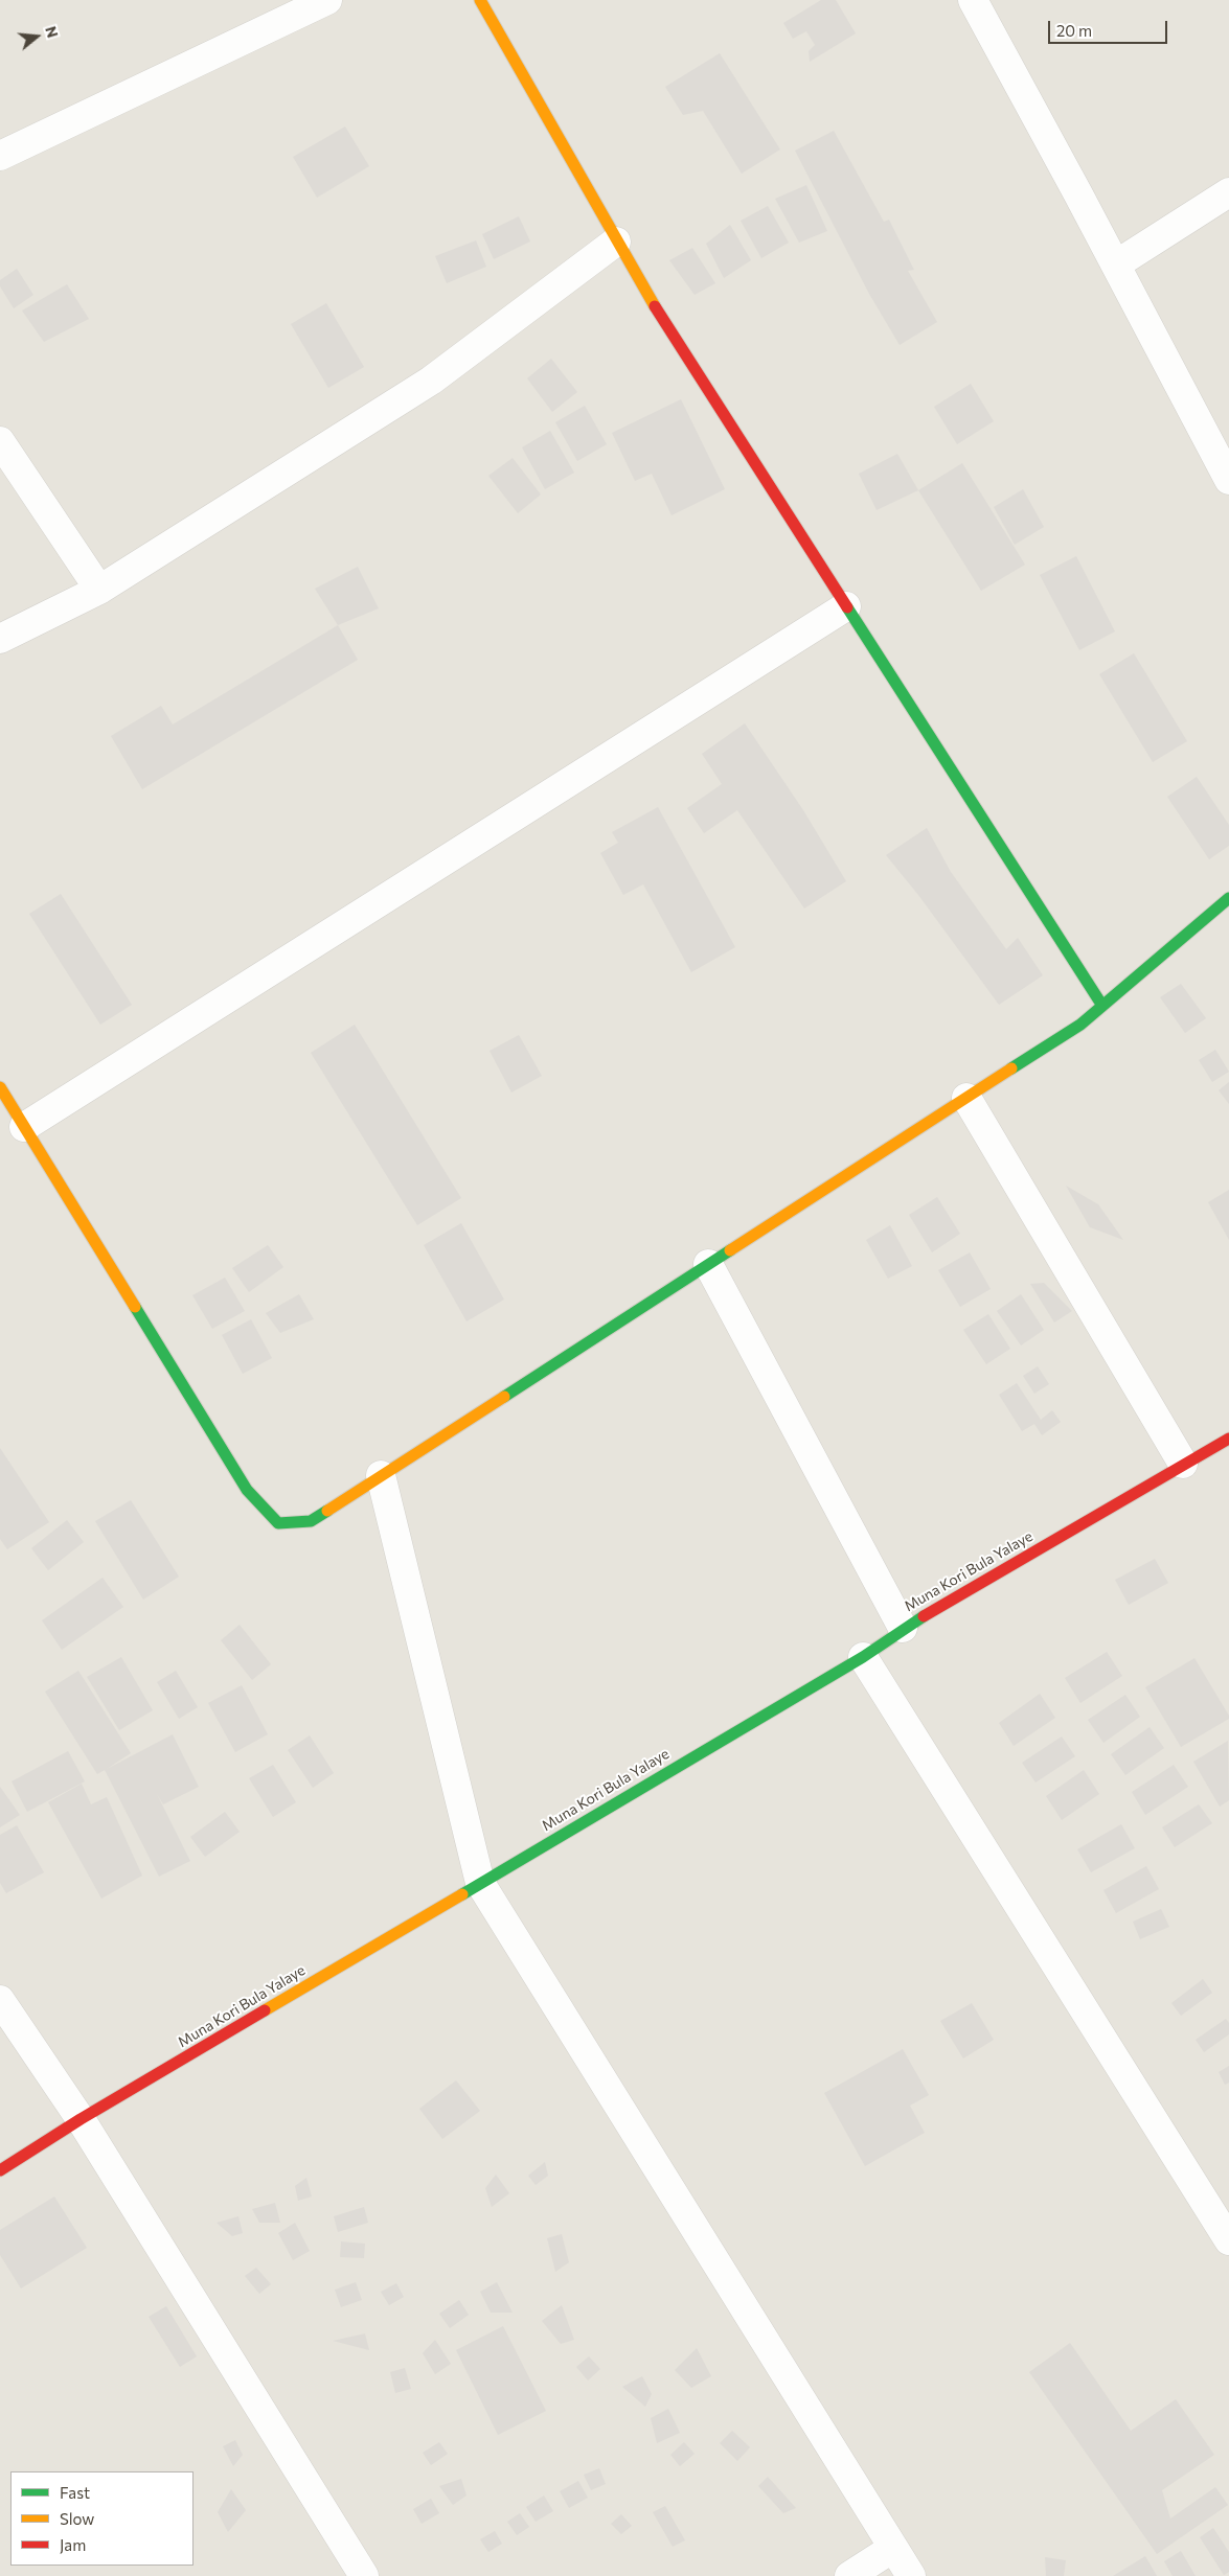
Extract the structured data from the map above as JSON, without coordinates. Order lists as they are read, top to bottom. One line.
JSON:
{"streets":{"street":["Muna Kori Bula Yalaye"]},"legend":["Fast","Slow","Jam"],"scale_bar":"20 m","north":"right"}
